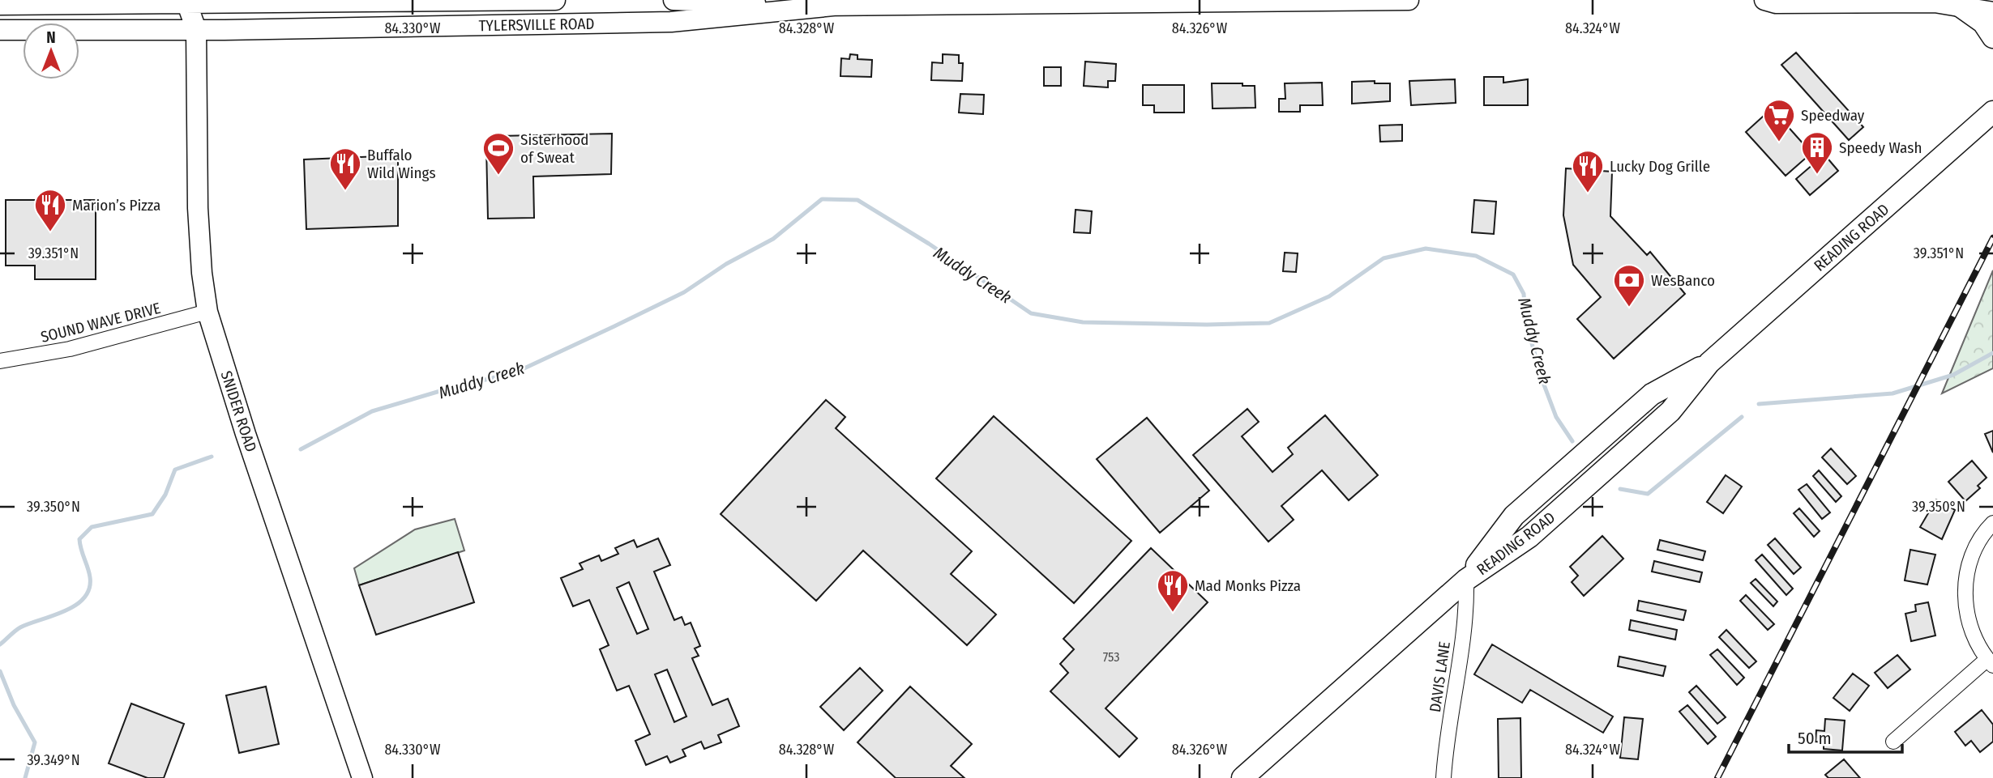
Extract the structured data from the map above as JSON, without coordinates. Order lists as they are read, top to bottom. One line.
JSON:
{"streets":{"main road":["TYLERSVILLE ROAD","READING ROAD","SNIDER ROAD"],"street":["SOUND WAVE DRIVE","DAVIS LANE"]},"crossings":[["TYLERSVILLE ROAD","SNIDER ROAD"],["READING ROAD","DAVIS LANE"],["SOUND WAVE DRIVE","SNIDER ROAD"]],"water":["Muddy Creek"],"places":{"supermarket":["Speedway"],"building":["Speedy Wash"],"sports":["Sisterhood of Sweat"],"restaurant":["Buffalo Wild Wings","Lucky Dog Grille","Marion’s Pizza","Mad Monks Pizza"],"bank":["WesBanco"]},"house_numbers":["753"],"scale_bar":"50 m","north":"top","coordinates":["84.330°W","84.328°W","84.326°W","84.324°W","39.351°N","39.350°N","39.349°N"]}
